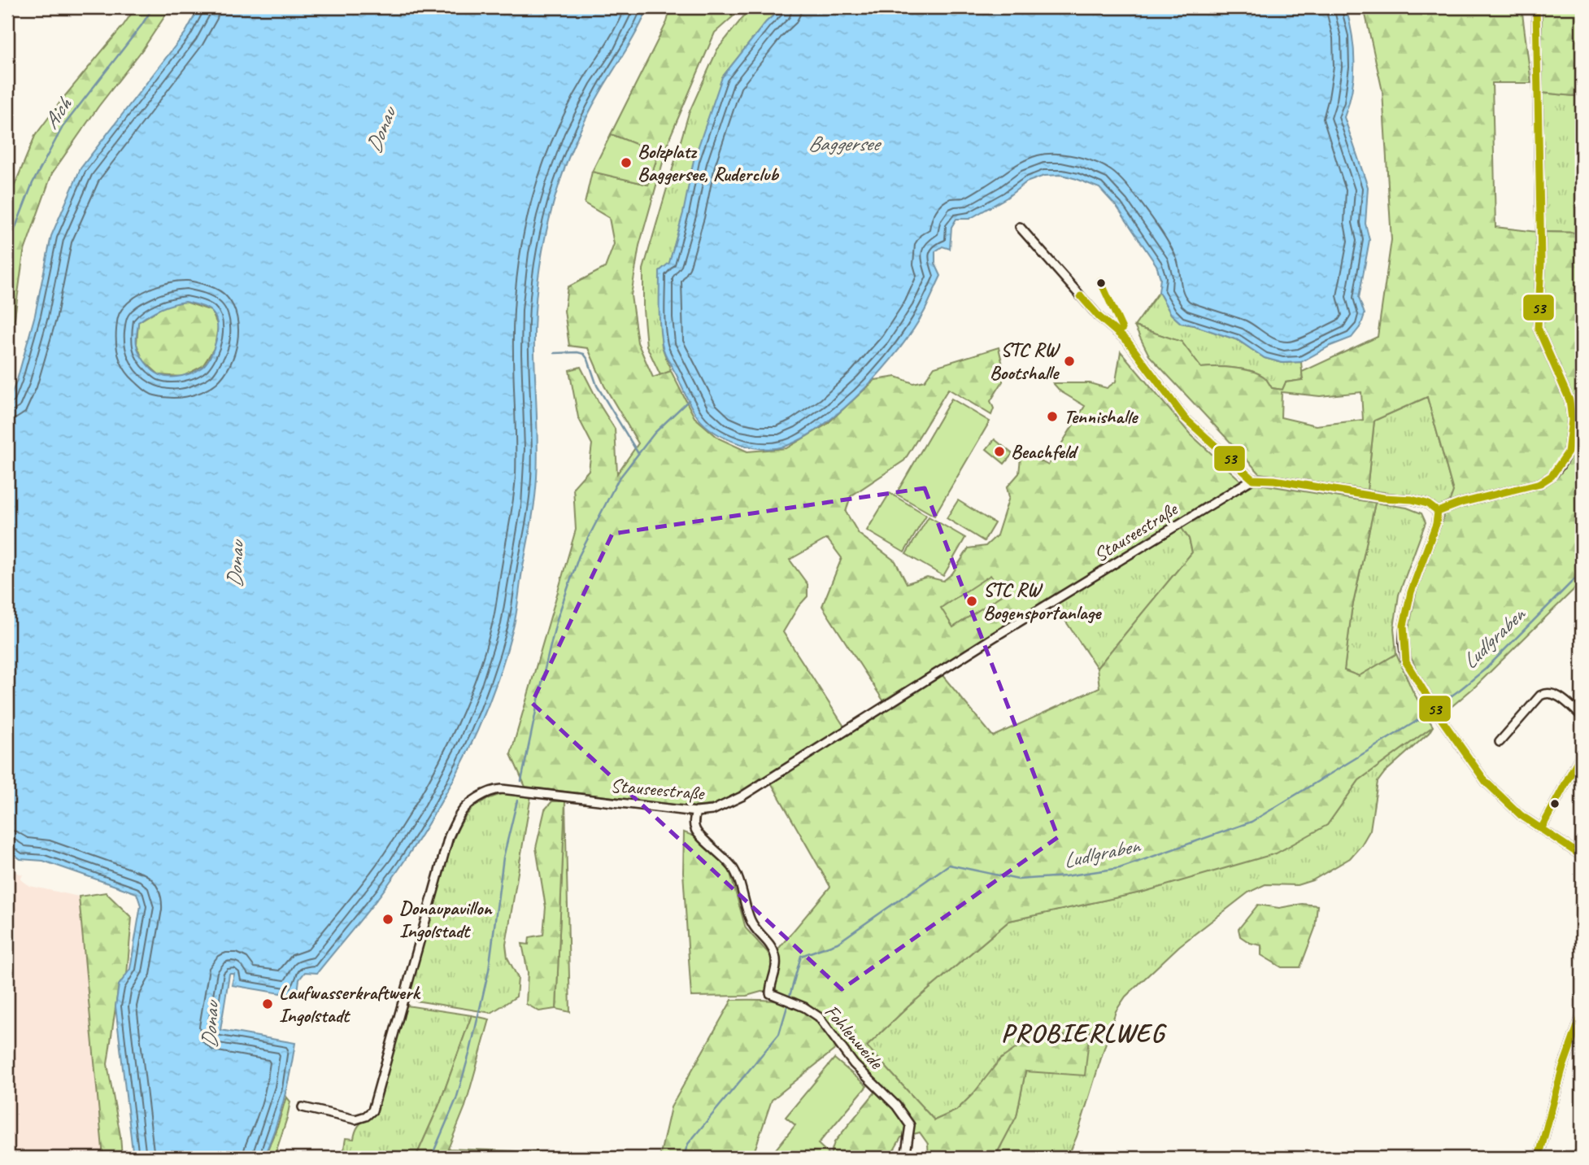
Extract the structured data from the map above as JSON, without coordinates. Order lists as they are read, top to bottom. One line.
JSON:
{"streets":{"street":["Stauseestraße","Fohlenweide"]},"crossings":[["Stauseestraße","Fohlenweide"]],"districts":["PROBIERLWEG"],"water":["Aich","Donau","Baggersee","Ludlgraben"],"places":["Bolzplatz Baggersee, Ruderclub","STC RW Bootshalle","Tennishalle","Beachfeld","STC RW Bogensportanlage","Donaupavillon Ingolstadt","Laufwasserkraftwerk Ingolstadt"],"lines":["transit line 53"]}
